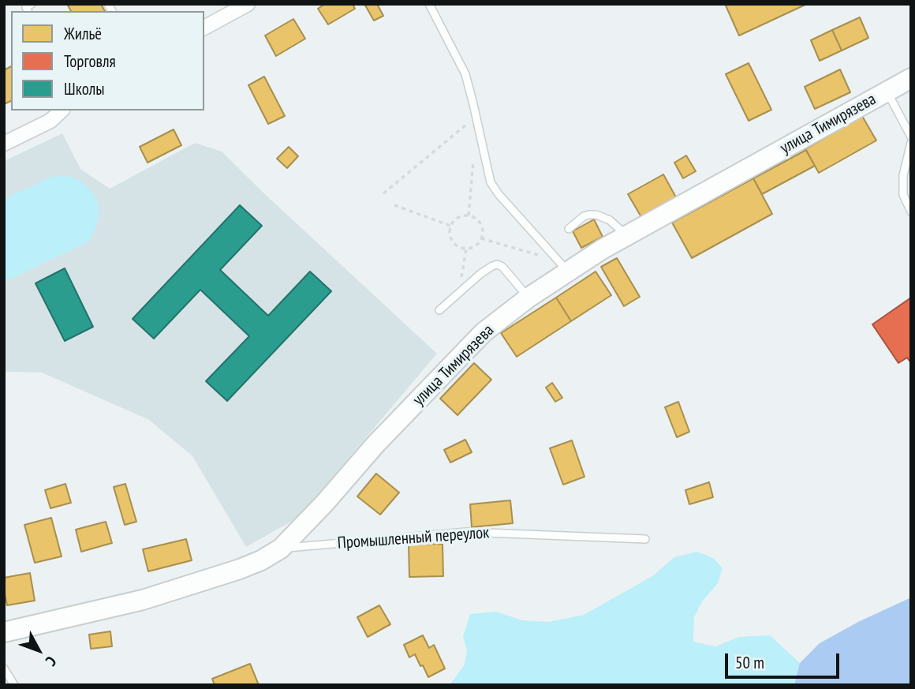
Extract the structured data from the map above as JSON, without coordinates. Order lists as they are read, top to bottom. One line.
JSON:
{"streets":{"main road":["улица Тимирязева"],"lane":["Промышленный переулок"]},"crossings":[["улица Тимирязева","Промышленный переулок"]],"legend":["Жильё","Торговля","Школы"],"scale_bar":"50 m","north":"bottom right"}
